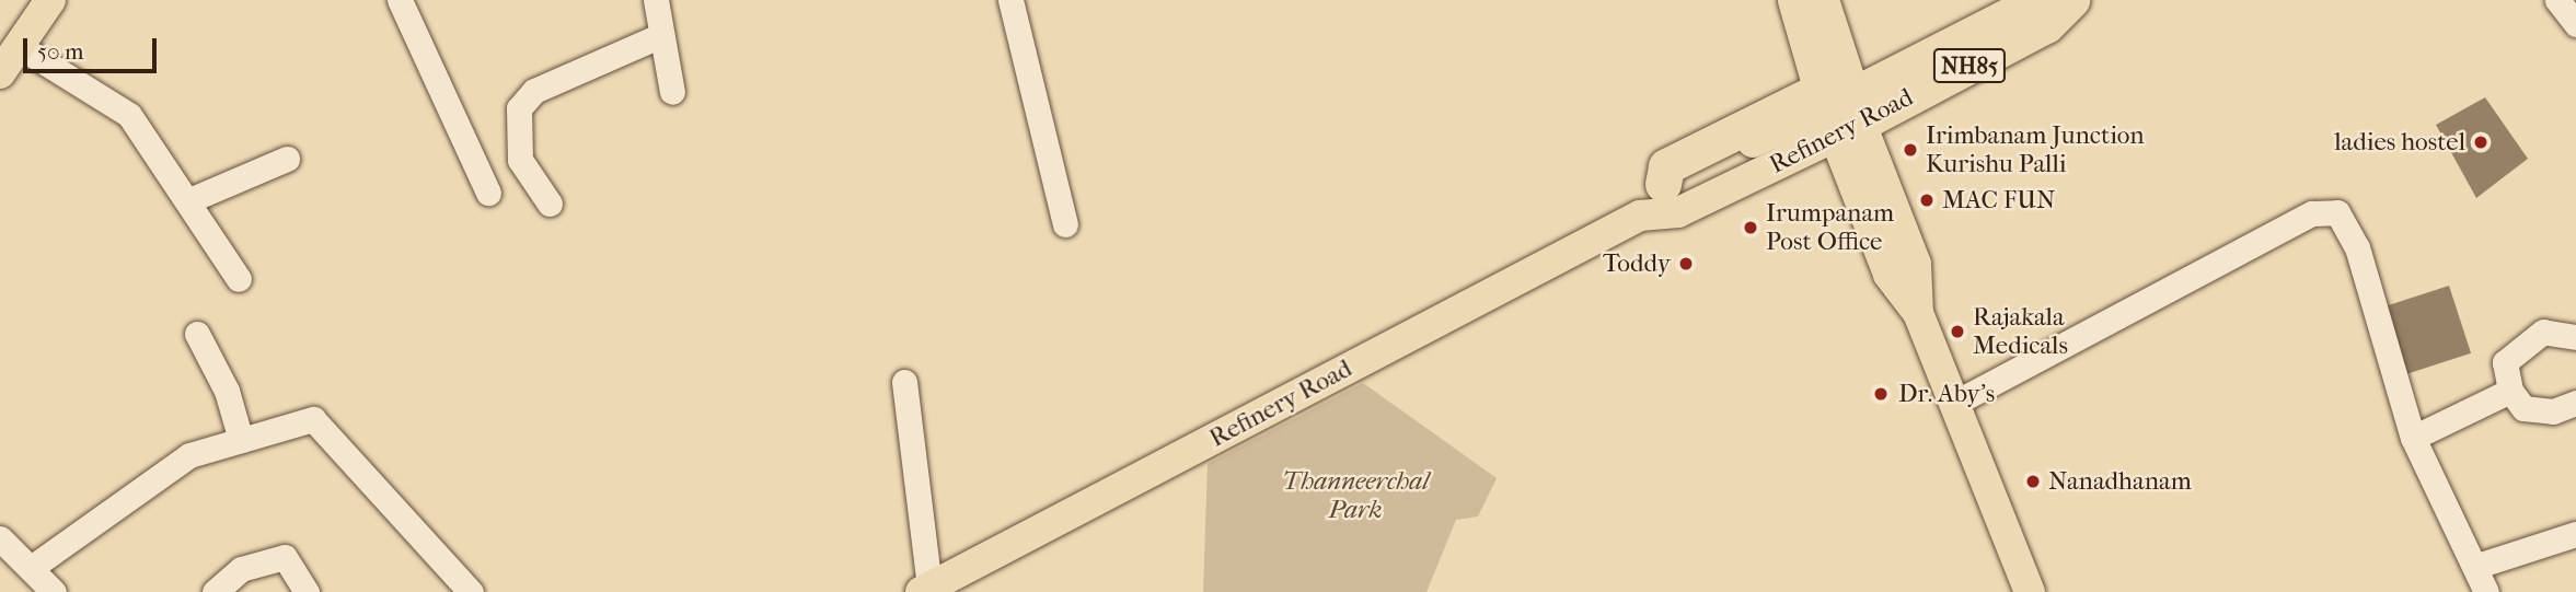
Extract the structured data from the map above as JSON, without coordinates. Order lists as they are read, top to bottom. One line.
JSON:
{"streets":{"highway":["NH85","Refinery Road"]},"parks":["Thanneerchal Park"],"places":["ladies hostel","Irimbanam Junction Kurishu Palli","MAC FUN","Irumpanam Post Office","Toddy","Rajakala Medicals","Dr. Aby's","Nanadhanam"],"scale_bar":"50 m"}
